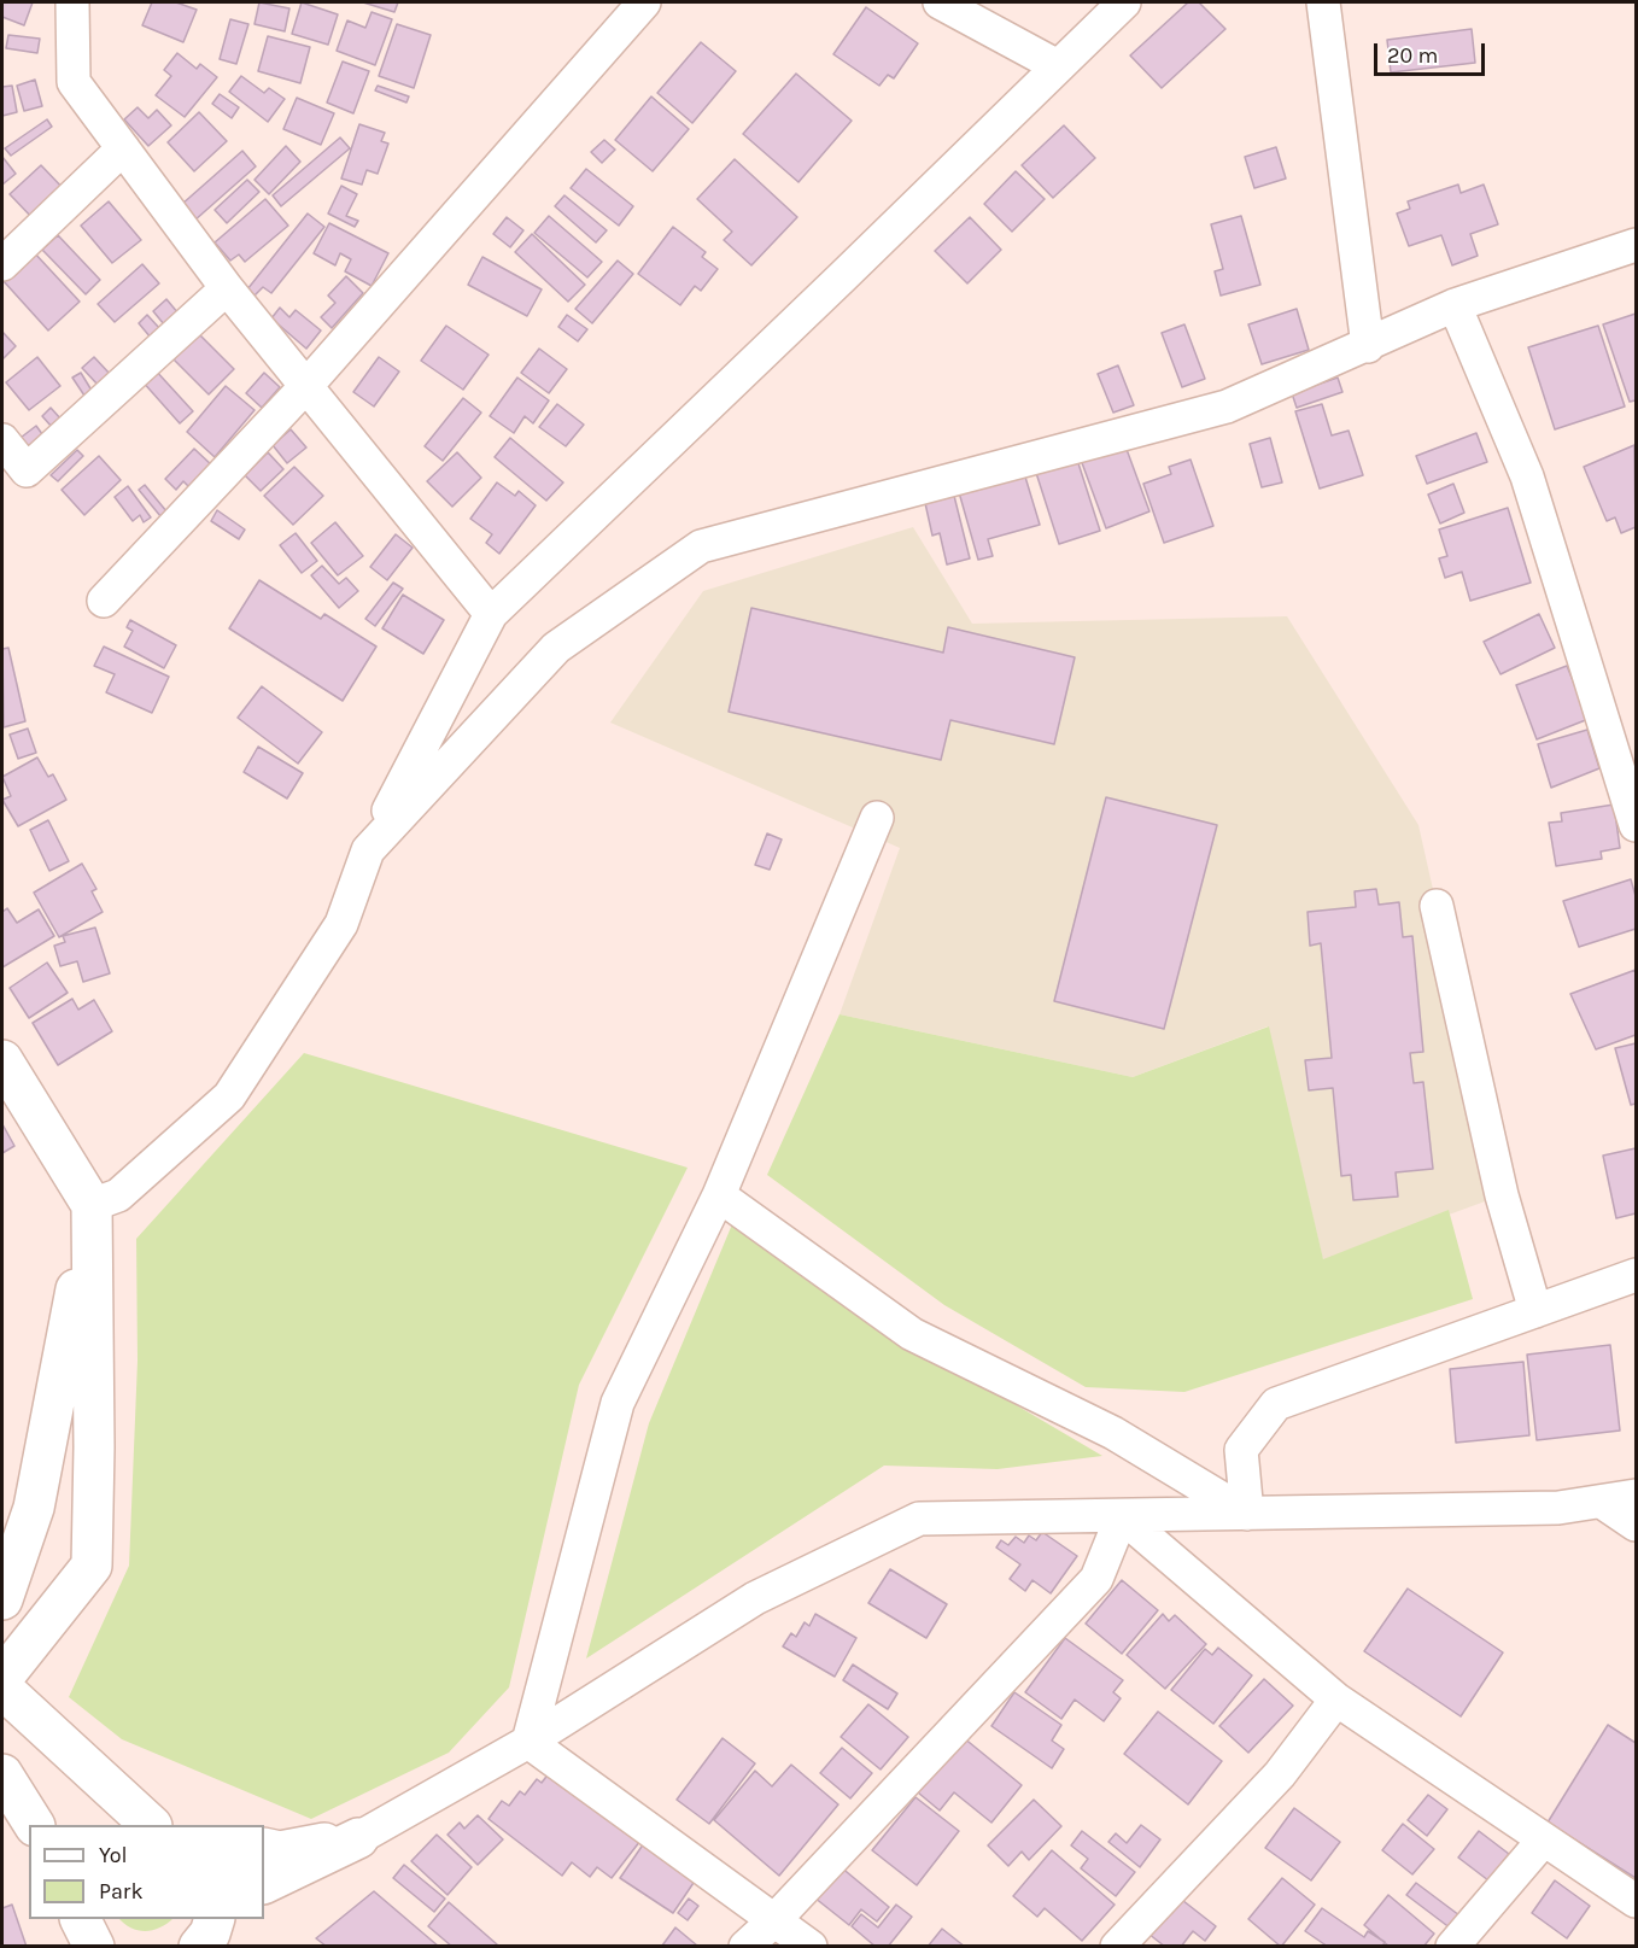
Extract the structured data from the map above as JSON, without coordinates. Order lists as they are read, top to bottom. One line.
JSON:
{"legend":["Yol","Park"],"scale_bar":"20 m"}
